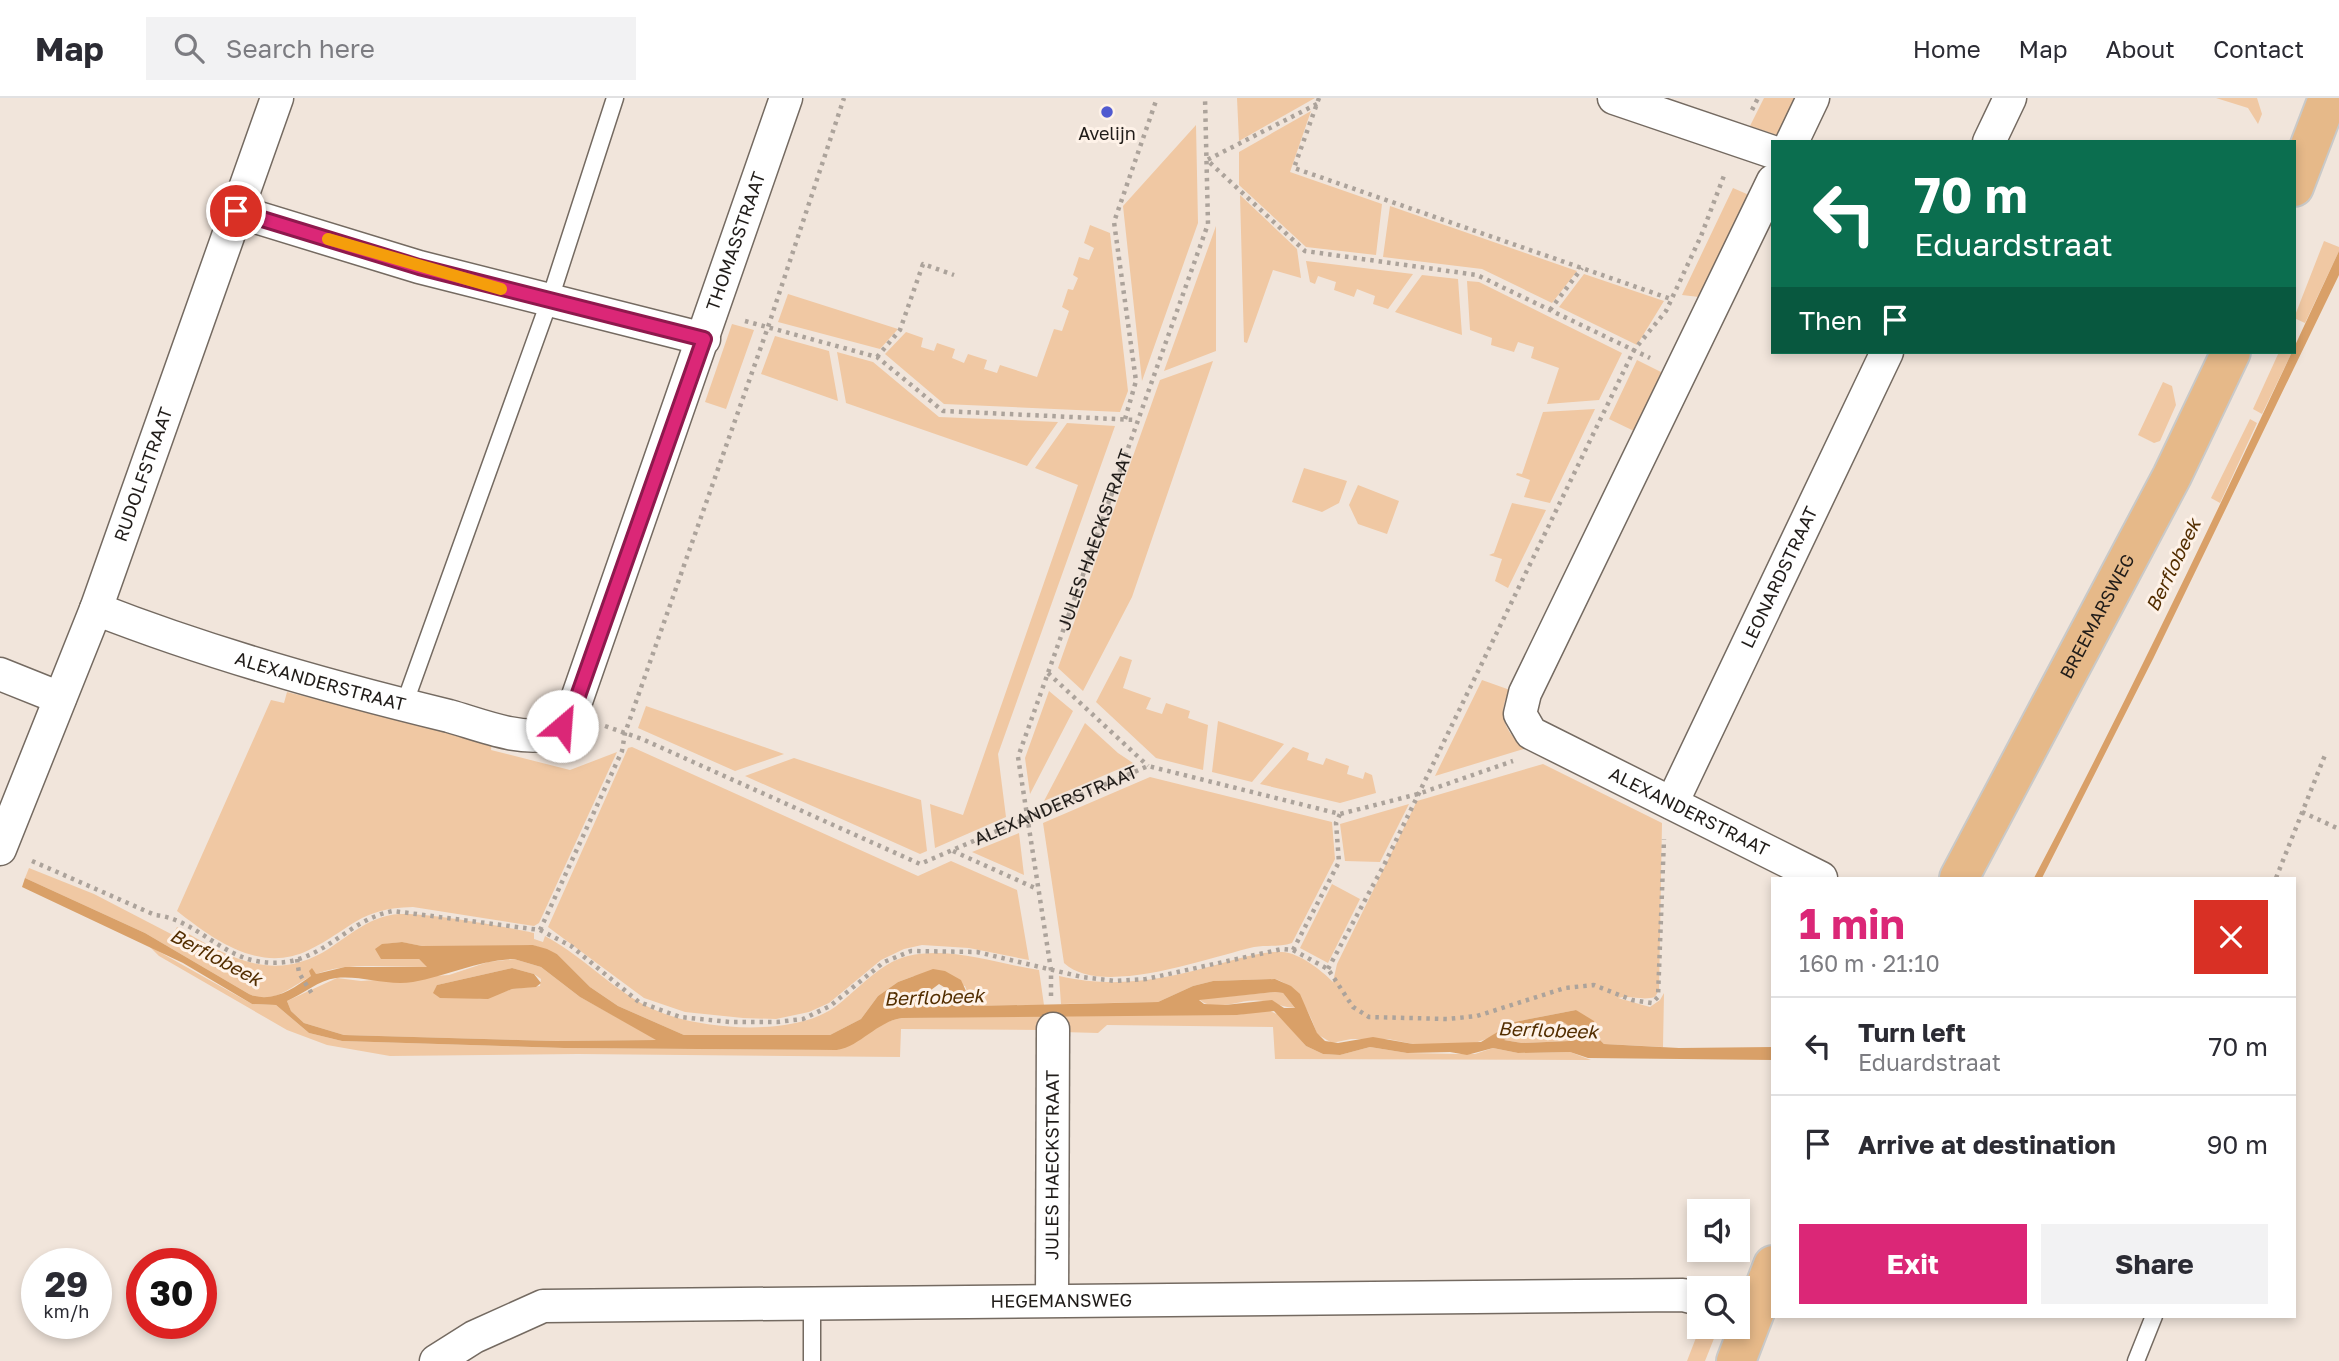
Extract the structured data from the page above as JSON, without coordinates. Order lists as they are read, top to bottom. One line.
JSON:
{"streets":{"main road":["BREEMARSWEG"],"street":["THOMASSTRAAT","RUDOLFSTRAAT","JULES HAECKSTRAAT","LEONARDSTRAAT","ALEXANDERSTRAAT","HEGEMANSWEG"]},"crossings":[["THOMASSTRAAT","ALEXANDERSTRAAT"],["RUDOLFSTRAAT","ALEXANDERSTRAAT"],["JULES HAECKSTRAAT","ALEXANDERSTRAAT"],["JULES HAECKSTRAAT","HEGEMANSWEG"],["LEONARDSTRAAT","ALEXANDERSTRAAT"]],"water":["Berflobeek"],"places":["Avelijn"],"page":{"header":"Map","search":"Search here","nav":["Home","Map","About","Contact"],"turn":["70 m","Eduardstraat"],"then":"Then","heading":["1 min","160 m · 21:10"],"list":[{"name":"Turn left","note":"Eduardstraat","value":"70 m"},{"name":"Arrive at destination","value":"90 m"}],"buttons":["Exit","Share"],"speed":"29 km/h","limit":"30"}}
